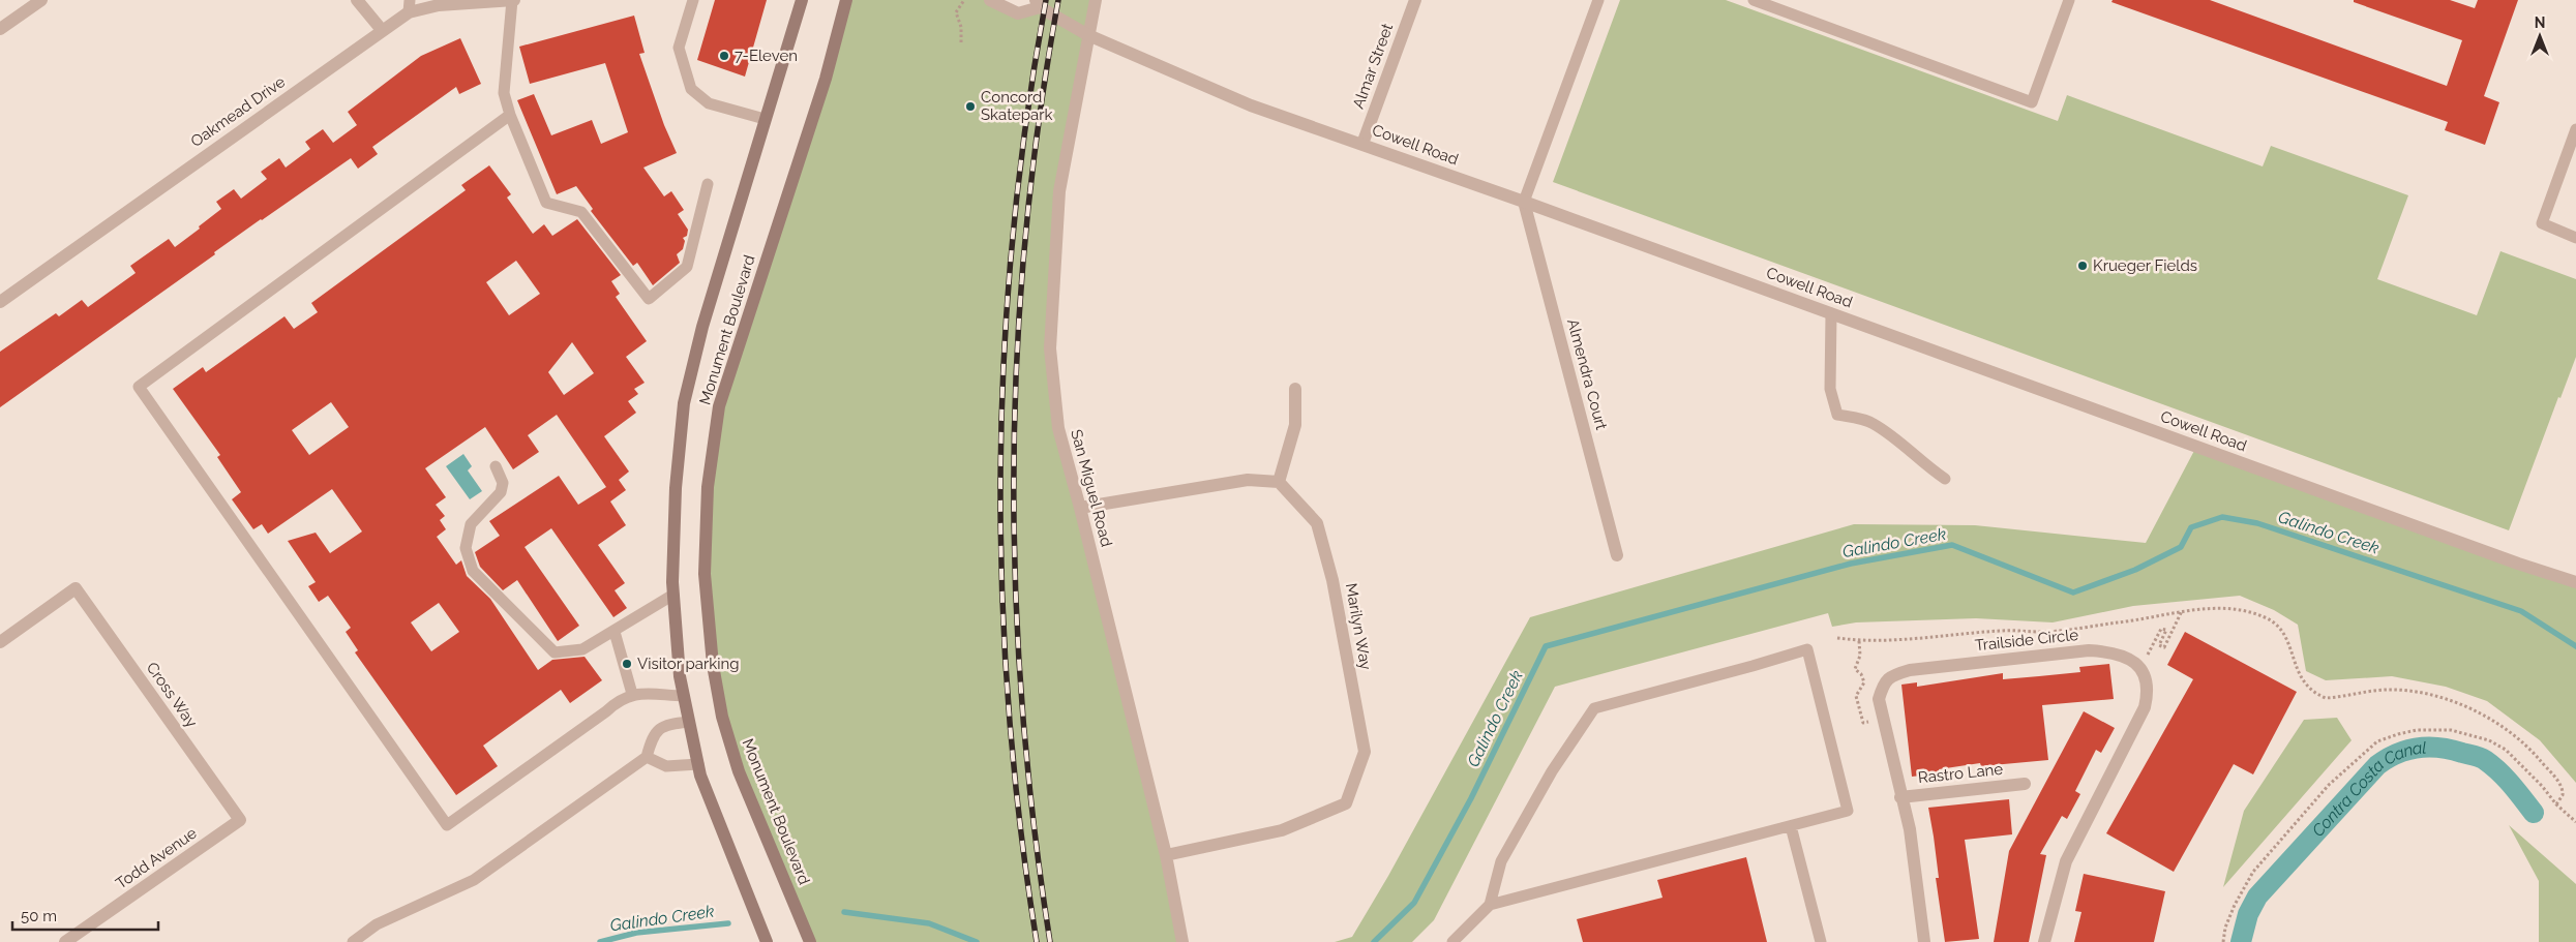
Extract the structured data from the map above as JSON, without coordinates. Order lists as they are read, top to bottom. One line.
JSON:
{"streets":{"main road":["Monument Boulevard"],"street":["Almar Street","Oakmead Drive","Cowell Road","Almendra Court","San Miguel Road","Marilyn Way","Trailside Circle","Cross Way","Rastro Lane","Todd Avenue"]},"crossings":[["Almar Street","Cowell Road"],["Cowell Road","Almendra Court"],["Cowell Road","San Miguel Road"],["San Miguel Road","Marilyn Way"],["Trailside Circle","Rastro Lane"],["Cross Way","Todd Avenue"]],"water":["Galindo Creek","Contra Costa Canal"],"places":["7-Eleven","Concord Skatepark","Krueger Fields","Visitor parking"],"scale_bar":"50 m","north":"top"}
